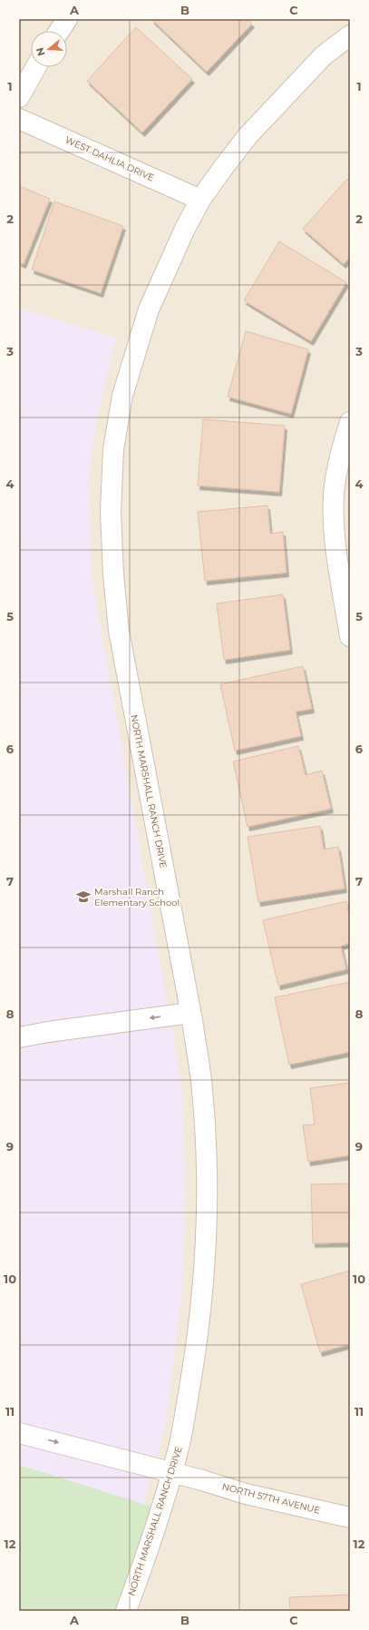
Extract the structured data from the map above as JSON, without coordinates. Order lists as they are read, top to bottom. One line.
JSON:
{"streets":{"street":["WEST DAHLIA DRIVE","NORTH MARSHALL RANCH DRIVE","NORTH 57TH AVENUE"]},"crossings":[["WEST DAHLIA DRIVE","NORTH MARSHALL RANCH DRIVE"],["NORTH MARSHALL RANCH DRIVE","NORTH 57TH AVENUE"]],"one_way":["NORTH 57TH AVENUE"],"places":{"school or university":["Marshall Ranch Elementary School"]},"north":"left","grid":{"columns":["A","B","C"],"rows":["1","2","3","4","5","6","7","8","9","10","11","12"]}}
